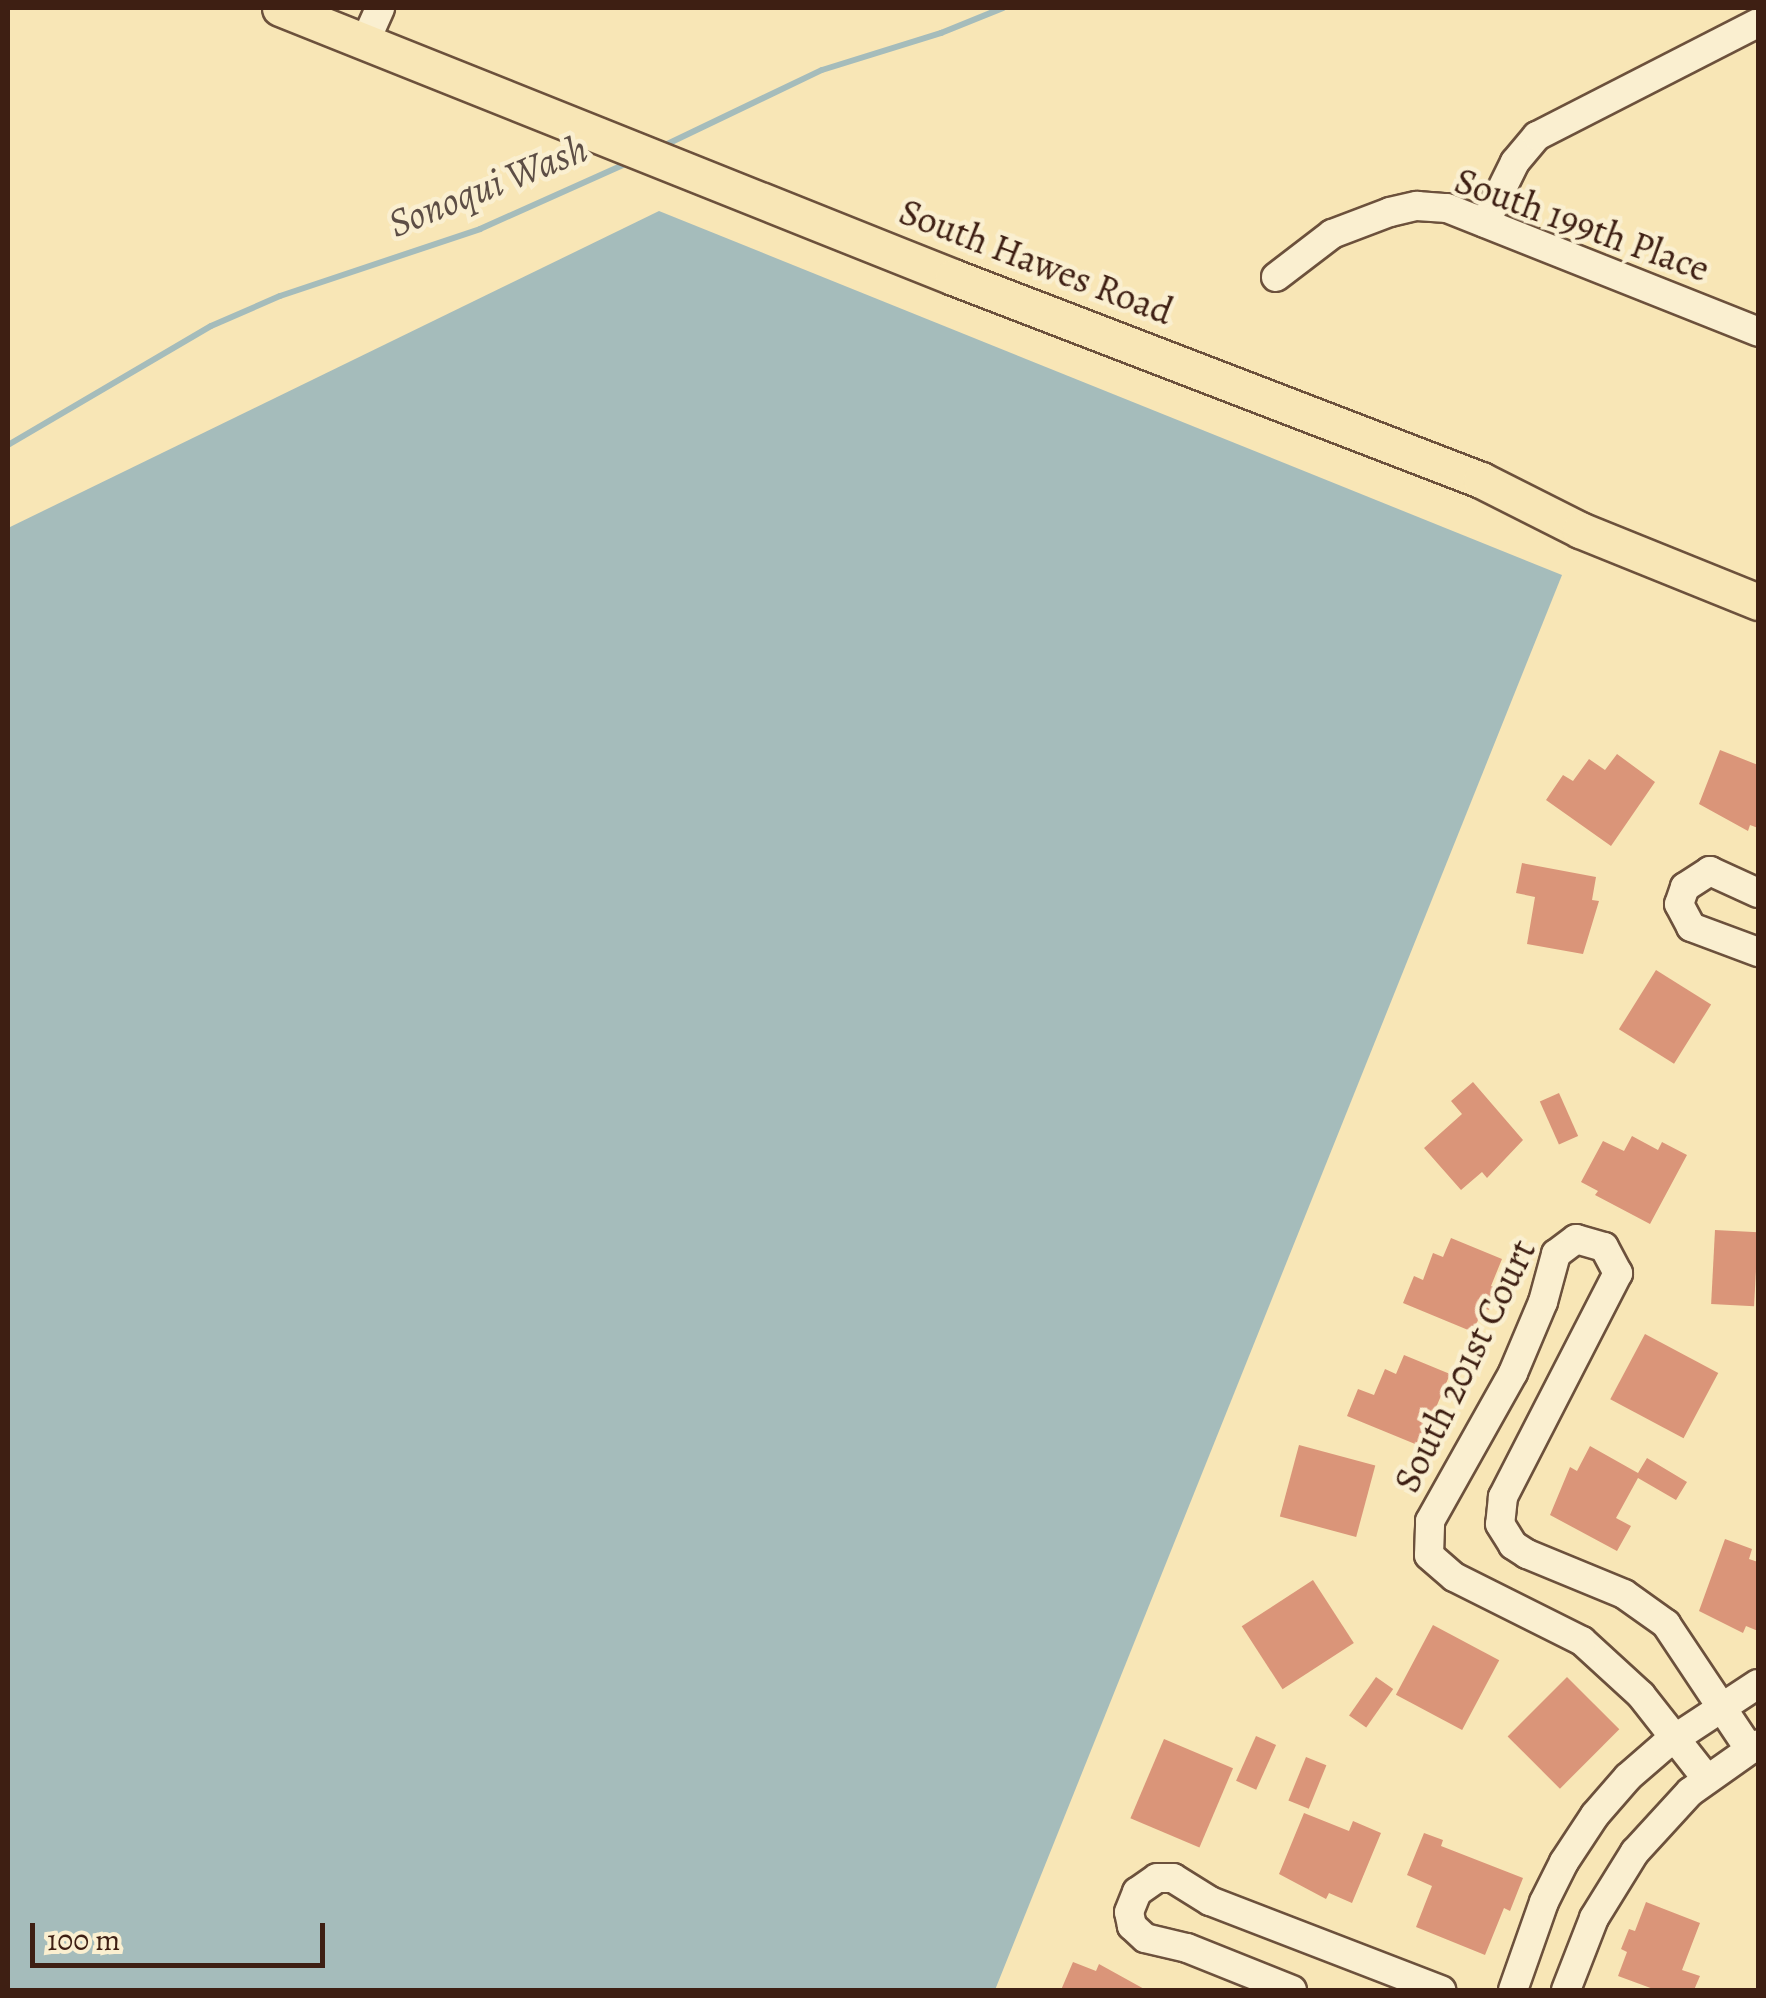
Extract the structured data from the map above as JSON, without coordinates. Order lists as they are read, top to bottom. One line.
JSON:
{"streets":{"main road":["South Hawes Road"],"street":["South 199th Place","South 201st Court"]},"water":["Sonoqui Wash"],"scale_bar":"100 m"}
